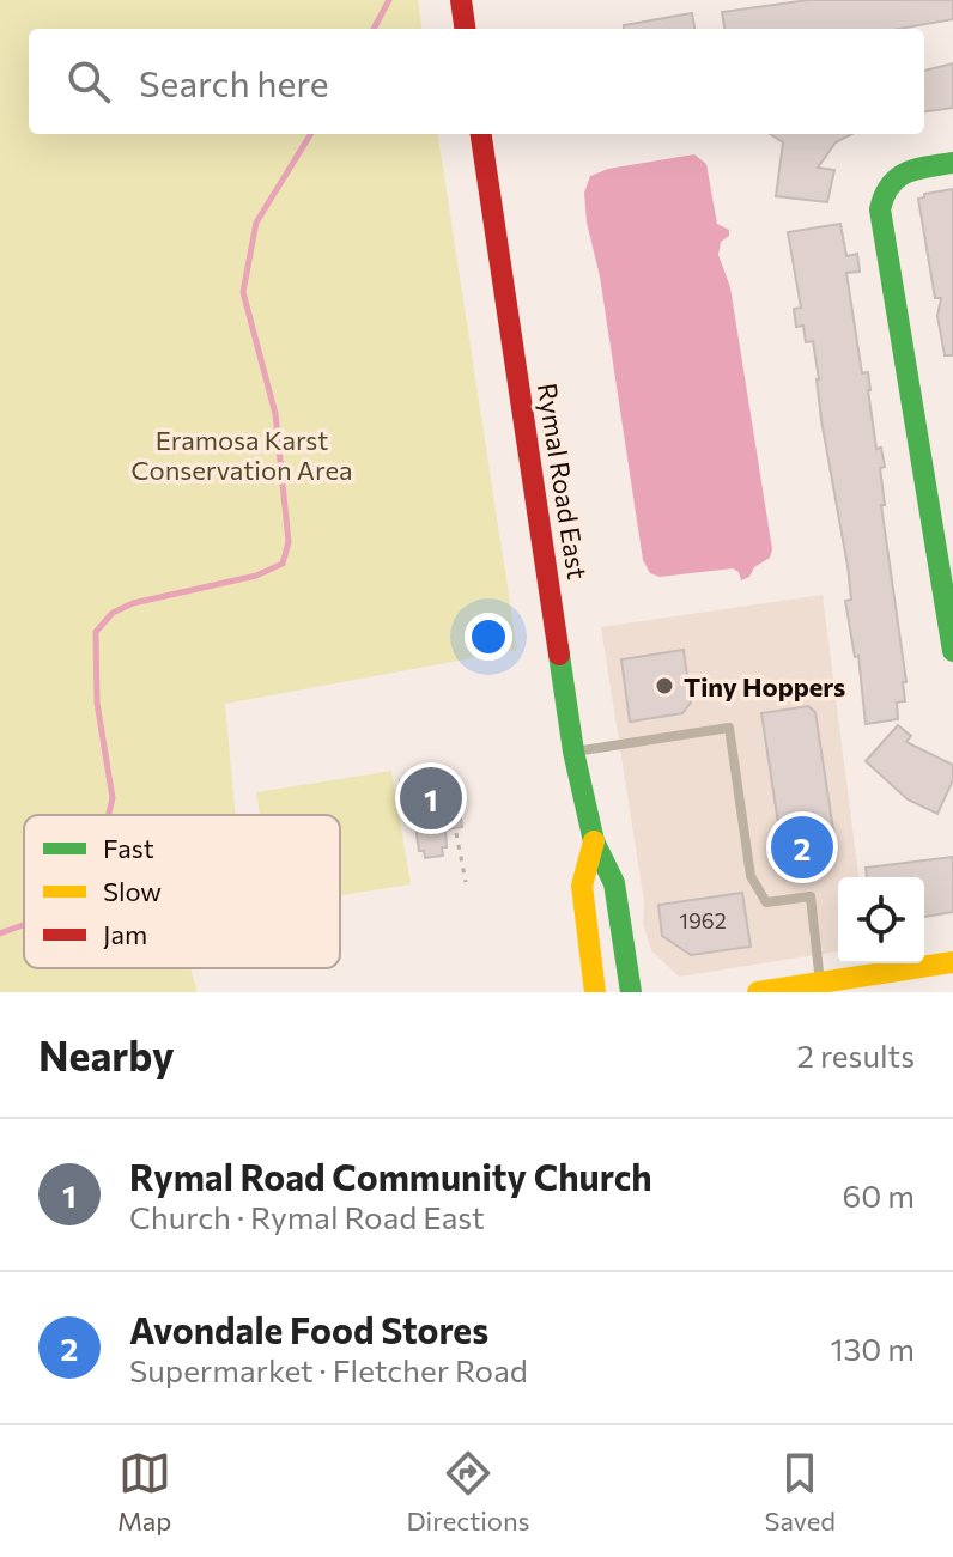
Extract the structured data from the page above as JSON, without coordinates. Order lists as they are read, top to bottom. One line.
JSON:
{"streets":{"main road":["Rymal Road East"]},"parks":["Eramosa Karst Conservation Area"],"places":["Tiny Hoppers"],"house_numbers":["1962"],"legend":["Fast","Slow","Jam"],"page":{"search":"Search here","pins":["1","2"],"heading":["Nearby","2 results"],"list":[{"mark":"1","name":"Rymal Road Community Church","note":"Church · Rymal Road East","value":"60 m"},{"mark":"2","name":"Avondale Food Stores","note":"Supermarket · Fletcher Road","value":"130 m"}],"nav":["Map","Directions","Saved"]}}
